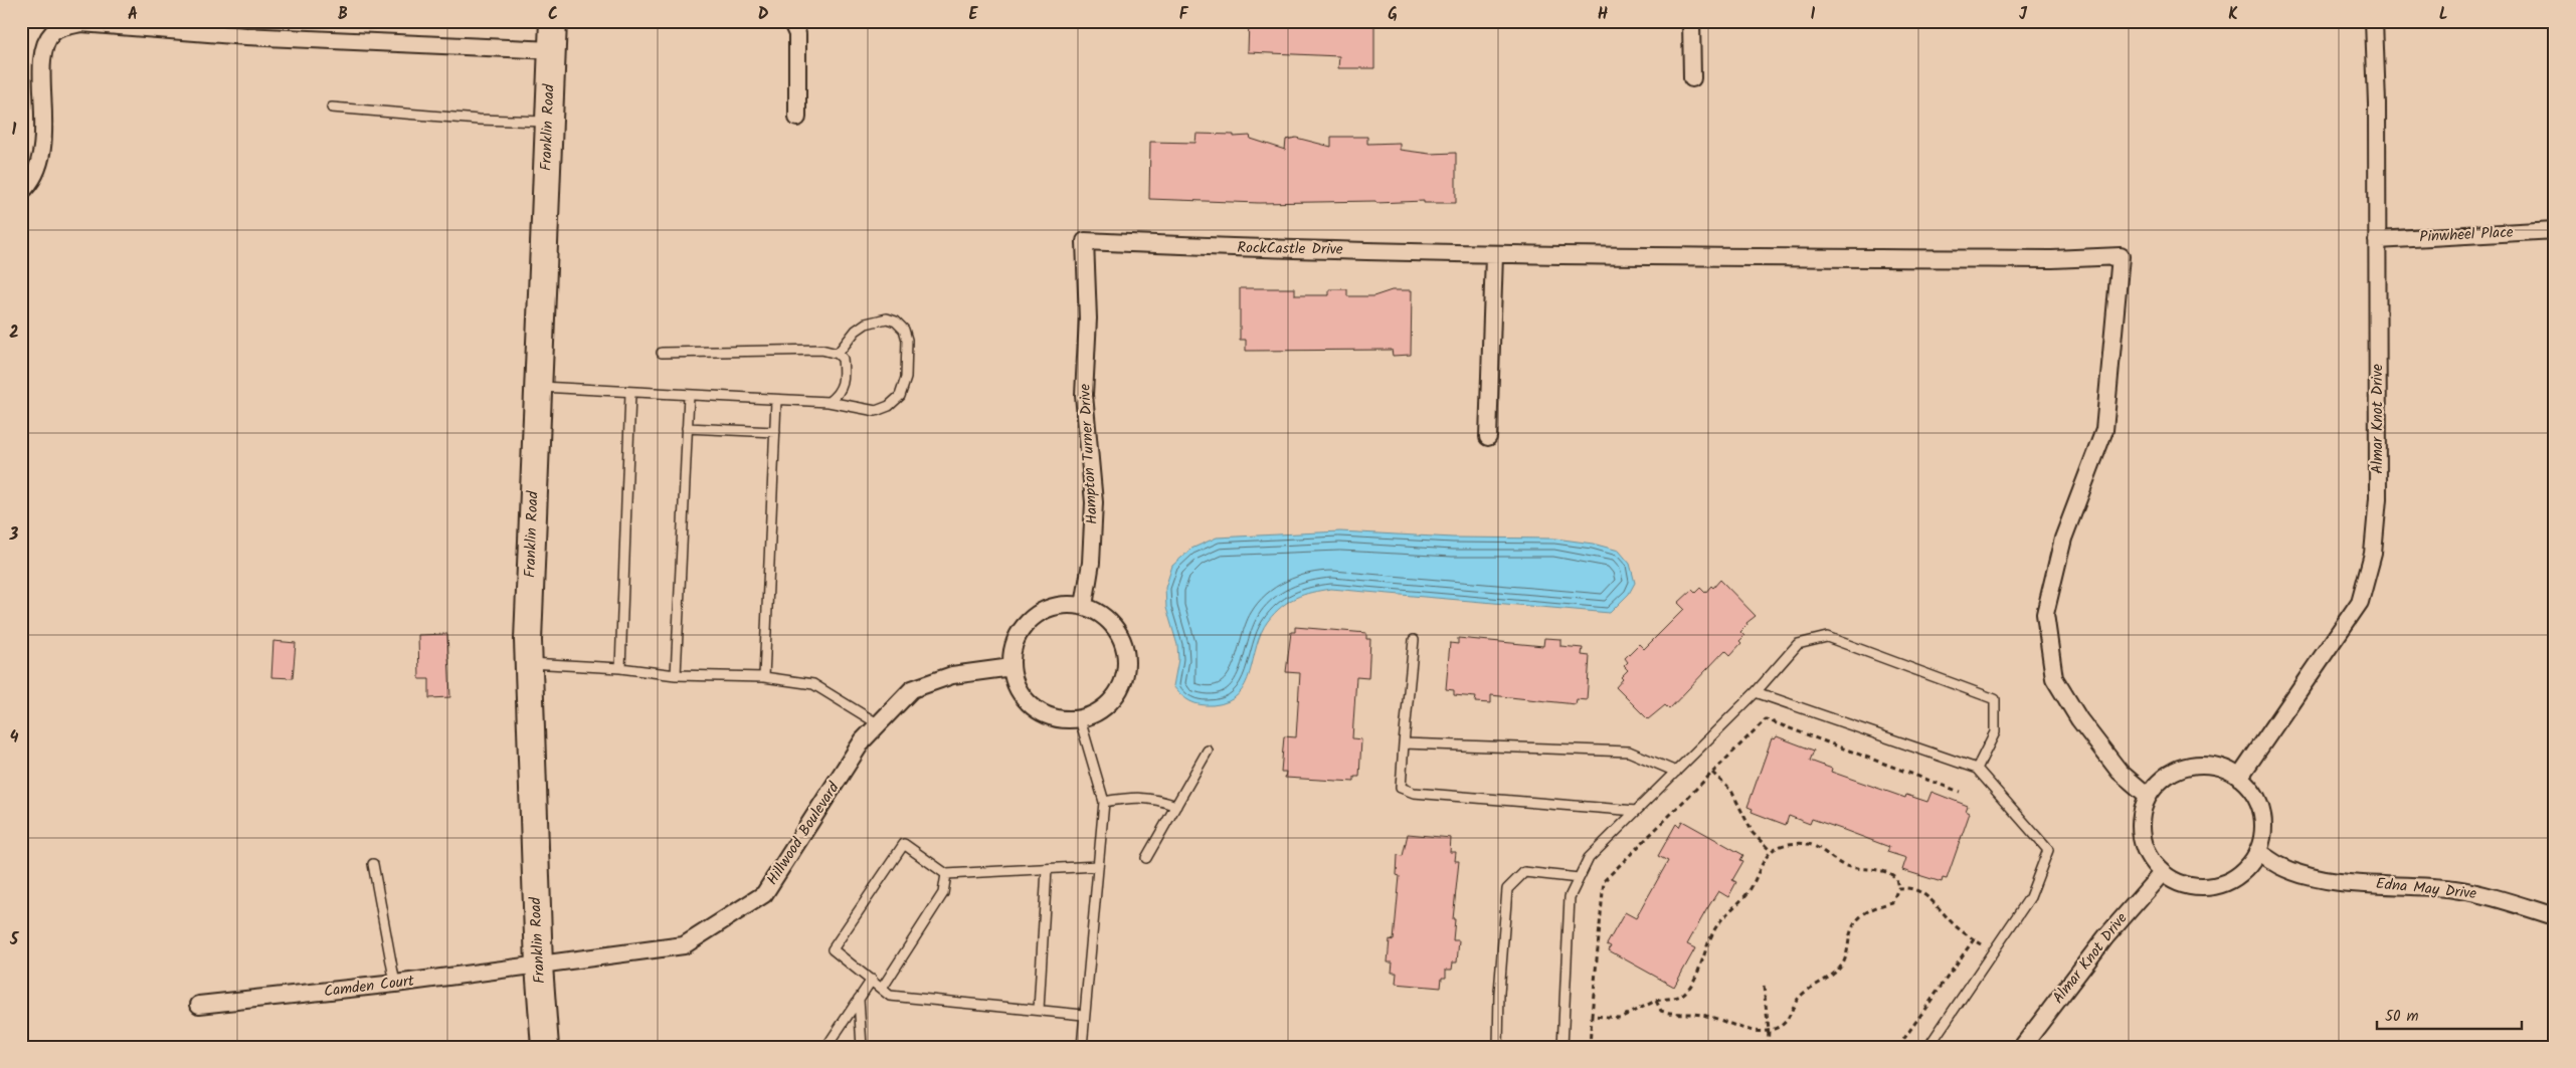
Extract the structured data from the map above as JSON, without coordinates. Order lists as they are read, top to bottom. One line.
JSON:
{"streets":{"main road":["Franklin Road"],"street":["Pinwheel Place","RockCastle Drive","Almar Knot Drive","Hampton Turner Drive","Hillwood Boulevard","Edna May Drive","Camden Court"]},"crossings":[["Franklin Road","Hillwood Boulevard"],["Franklin Road","Camden Court"],["Pinwheel Place","Almar Knot Drive"],["RockCastle Drive","Almar Knot Drive"],["RockCastle Drive","Hampton Turner Drive"],["RockCastle Drive","Edna May Drive"],["Almar Knot Drive","Edna May Drive"],["Hampton Turner Drive","Hillwood Boulevard"],["Hillwood Boulevard","Camden Court"]],"scale_bar":"50 m","grid":{"columns":["A","B","C","D","E","F","G","H","I","J","K","L"],"rows":["1","2","3","4","5"]}}
